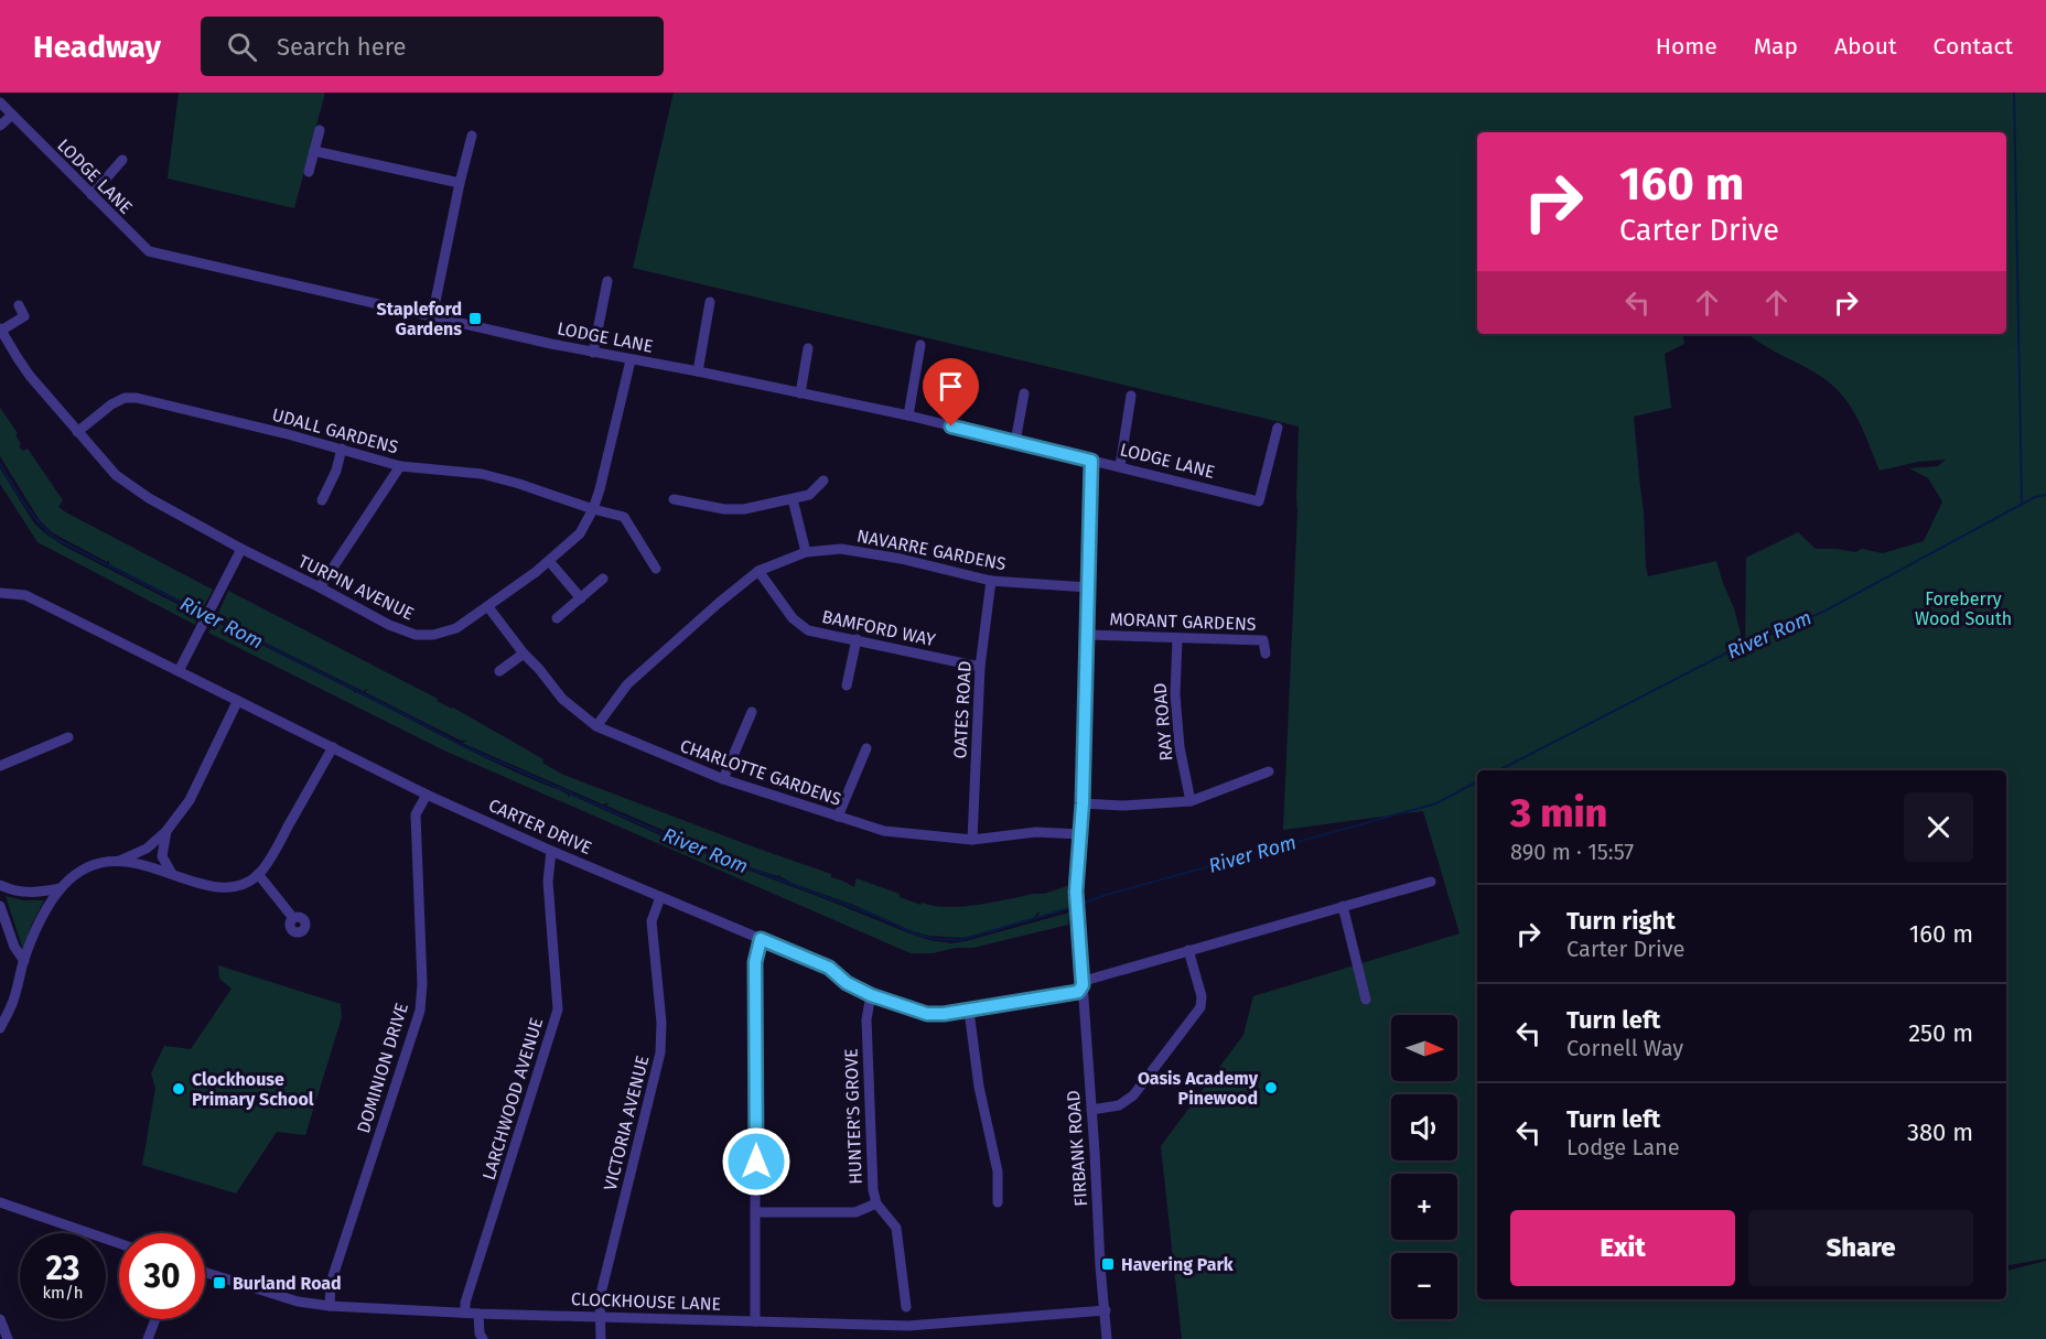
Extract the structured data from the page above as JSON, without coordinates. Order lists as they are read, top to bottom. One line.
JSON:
{"streets":{"street":["LODGE LANE","UDALL GARDENS","NAVARRE GARDENS","TURPIN AVENUE","MORANT GARDENS","BAMFORD WAY","OATES ROAD","RAY ROAD","CHARLOTTE GARDENS","CARTER DRIVE","DOMINION DRIVE","LARCHWOOD AVENUE","HUNTER'S GROVE","VICTORIA AVENUE","FIRBANK ROAD","CLOCKHOUSE LANE"]},"crossings":[["LODGE LANE","TURPIN AVENUE"],["LODGE LANE","FIRBANK ROAD"],["UDALL GARDENS","TURPIN AVENUE"],["NAVARRE GARDENS","BAMFORD WAY"],["NAVARRE GARDENS","OATES ROAD"],["NAVARRE GARDENS","CHARLOTTE GARDENS"],["NAVARRE GARDENS","FIRBANK ROAD"],["TURPIN AVENUE","CHARLOTTE GARDENS"],["MORANT GARDENS","RAY ROAD"],["MORANT GARDENS","FIRBANK ROAD"],["BAMFORD WAY","OATES ROAD"],["OATES ROAD","CHARLOTTE GARDENS"],["CHARLOTTE GARDENS","FIRBANK ROAD"],["CARTER DRIVE","DOMINION DRIVE"],["CARTER DRIVE","LARCHWOOD AVENUE"],["CARTER DRIVE","HUNTER'S GROVE"],["CARTER DRIVE","VICTORIA AVENUE"],["CARTER DRIVE","FIRBANK ROAD"],["DOMINION DRIVE","CLOCKHOUSE LANE"],["LARCHWOOD AVENUE","CLOCKHOUSE LANE"],["VICTORIA AVENUE","CLOCKHOUSE LANE"],["FIRBANK ROAD","CLOCKHOUSE LANE"]],"water":["River Rom"],"parks":["Foreberry Wood South"],"places":{"transit":["Stapleford Gardens","Havering Park","Burland Road"],"other":["Oasis Academy Pinewood","Clockhouse Primary School"]},"north":"right","page":{"header":"Headway","search":"Search here","nav":["Home","Map","About","Contact"],"turn":["160 m","Carter Drive"],"heading":["3 min","890 m · 15:57"],"list":[{"name":"Turn right","note":"Carter Drive","value":"160 m"},{"name":"Turn left","note":"Cornell Way","value":"250 m"},{"name":"Turn left","note":"Lodge Lane","value":"380 m"}],"map_buttons":["+","−"],"buttons":["Exit","Share"],"speed":"23 km/h","limit":"30"}}
